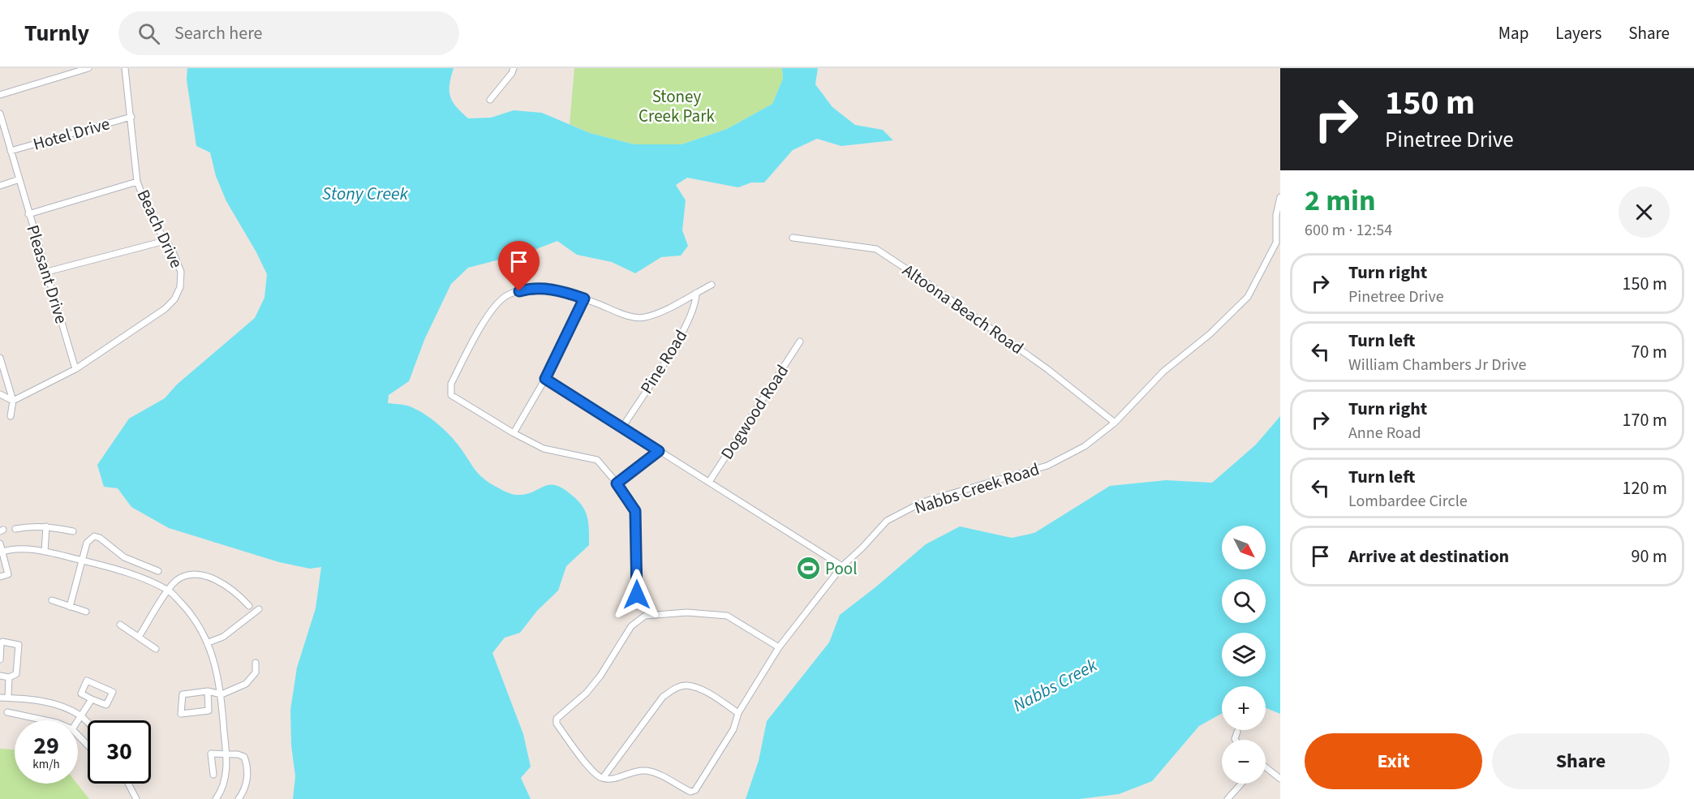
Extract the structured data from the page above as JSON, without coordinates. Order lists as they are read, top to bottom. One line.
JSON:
{"streets":{"street":["Hotel Drive","Beach Drive","Pleasant Drive","Altoona Beach Road","Pine Road","Dogwood Road","Nabbs Creek Road"]},"crossings":[["Hotel Drive","Beach Drive"],["Hotel Drive","Pleasant Drive"],["Beach Drive","Pleasant Drive"],["Altoona Beach Road","Nabbs Creek Road"]],"water":["Stony Creek","Nabbs Creek"],"parks":["Stoney Creek Park"],"places":{"sports":["Pool"]},"north":"bottom right","page":{"header":"Turnly","search":"Search here","nav":["Map","Layers","Share"],"turn":["150 m","Pinetree Drive"],"heading":["2 min","600 m · 12:54"],"list":[{"name":"Turn right","note":"Pinetree Drive","value":"150 m"},{"name":"Turn left","note":"William Chambers Jr Drive","value":"70 m"},{"name":"Turn right","note":"Anne Road","value":"170 m"},{"name":"Turn left","note":"Lombardee Circle","value":"120 m"},{"name":"Arrive at destination","value":"90 m"}],"map_buttons":["+","−"],"speed":"29 km/h","limit":"30","buttons":["Exit","Share"]}}
